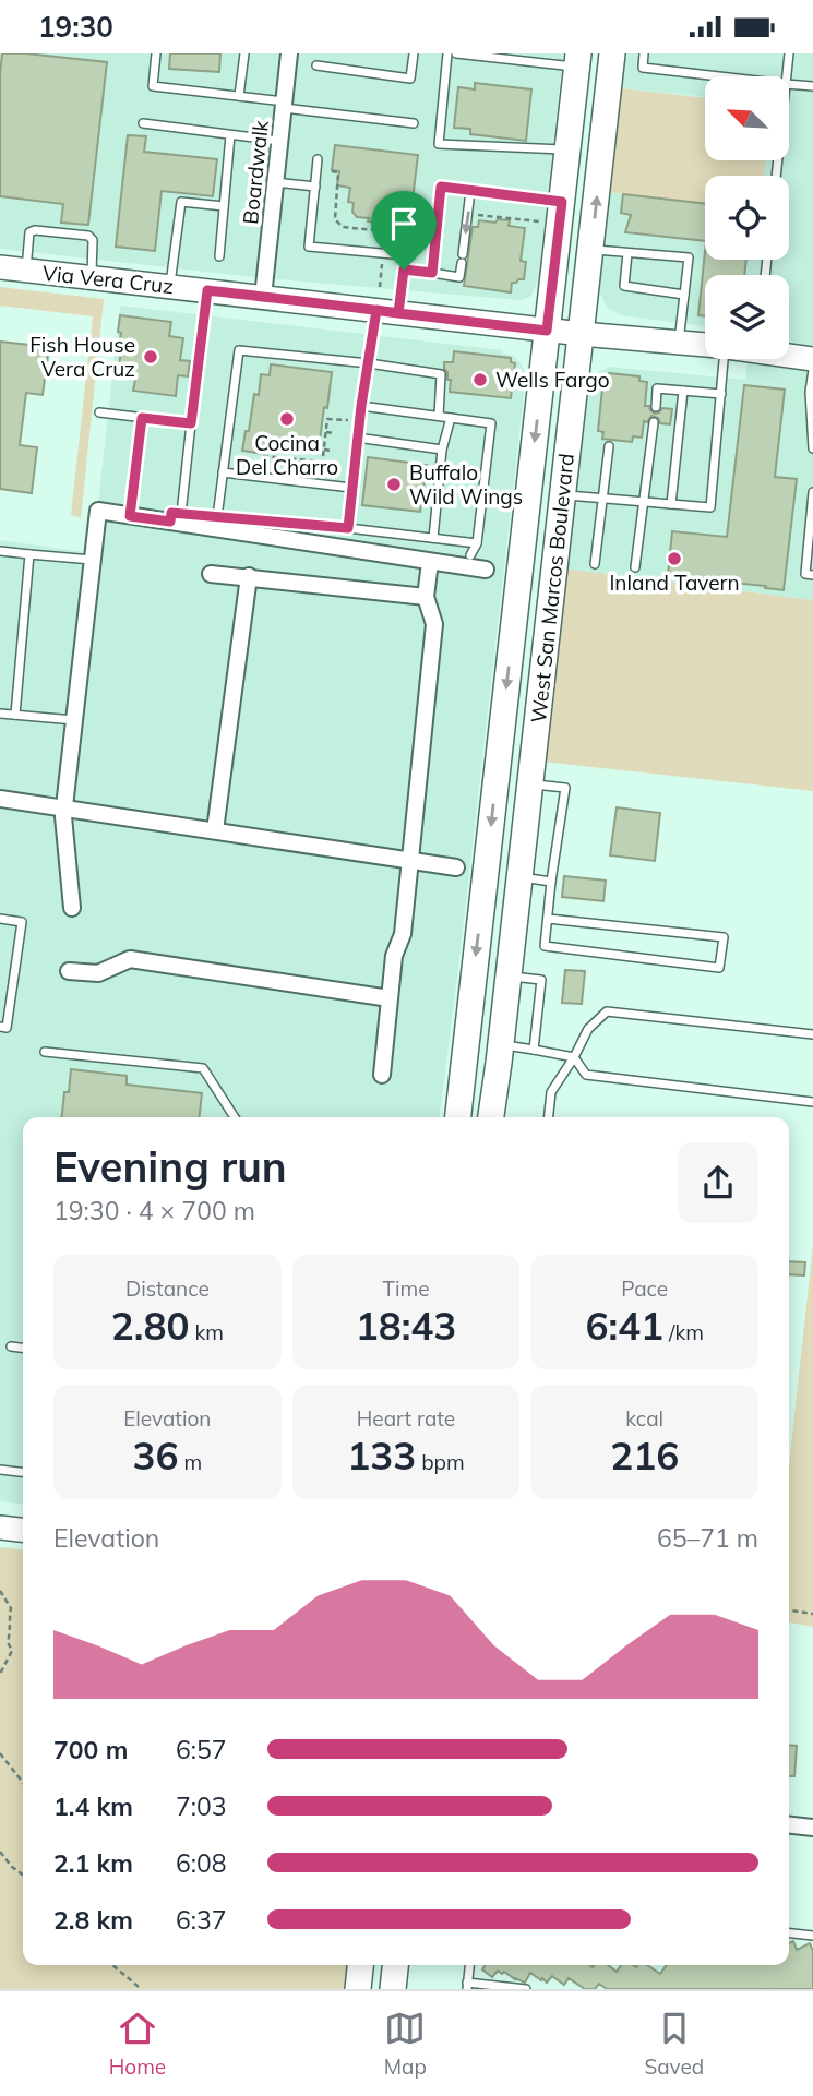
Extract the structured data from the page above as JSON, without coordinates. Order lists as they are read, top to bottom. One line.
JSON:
{"streets":{"main road":["Via Vera Cruz","West San Marcos Boulevard"],"street":["Boardwalk"]},"crossings":[["Boardwalk","Via Vera Cruz"],["Via Vera Cruz","West San Marcos Boulevard"]],"places":["Fish House Vera Cruz","Wells Fargo","Cocina Del Charro","Buffalo Wild Wings","Inland Tavern"],"north":"top left","page":{"status":"19:30","heading":["Evening run","19:30 · 4 × 700 m"],"stats":[["Distance","2.80 km"],["Time","18:43"],["Pace","6:41 /km"],["Elevation","36 m"],["Heart rate","133 bpm"],["kcal","216"]],"chart":["Elevation","65–71 m"],"list":[{"name":"700 m","note":"6:57"},{"name":"1.4 km","note":"7:03"},{"name":"2.1 km","note":"6:08"},{"name":"2.8 km","note":"6:37"}],"tabs":["Home","Map","Saved"]}}
